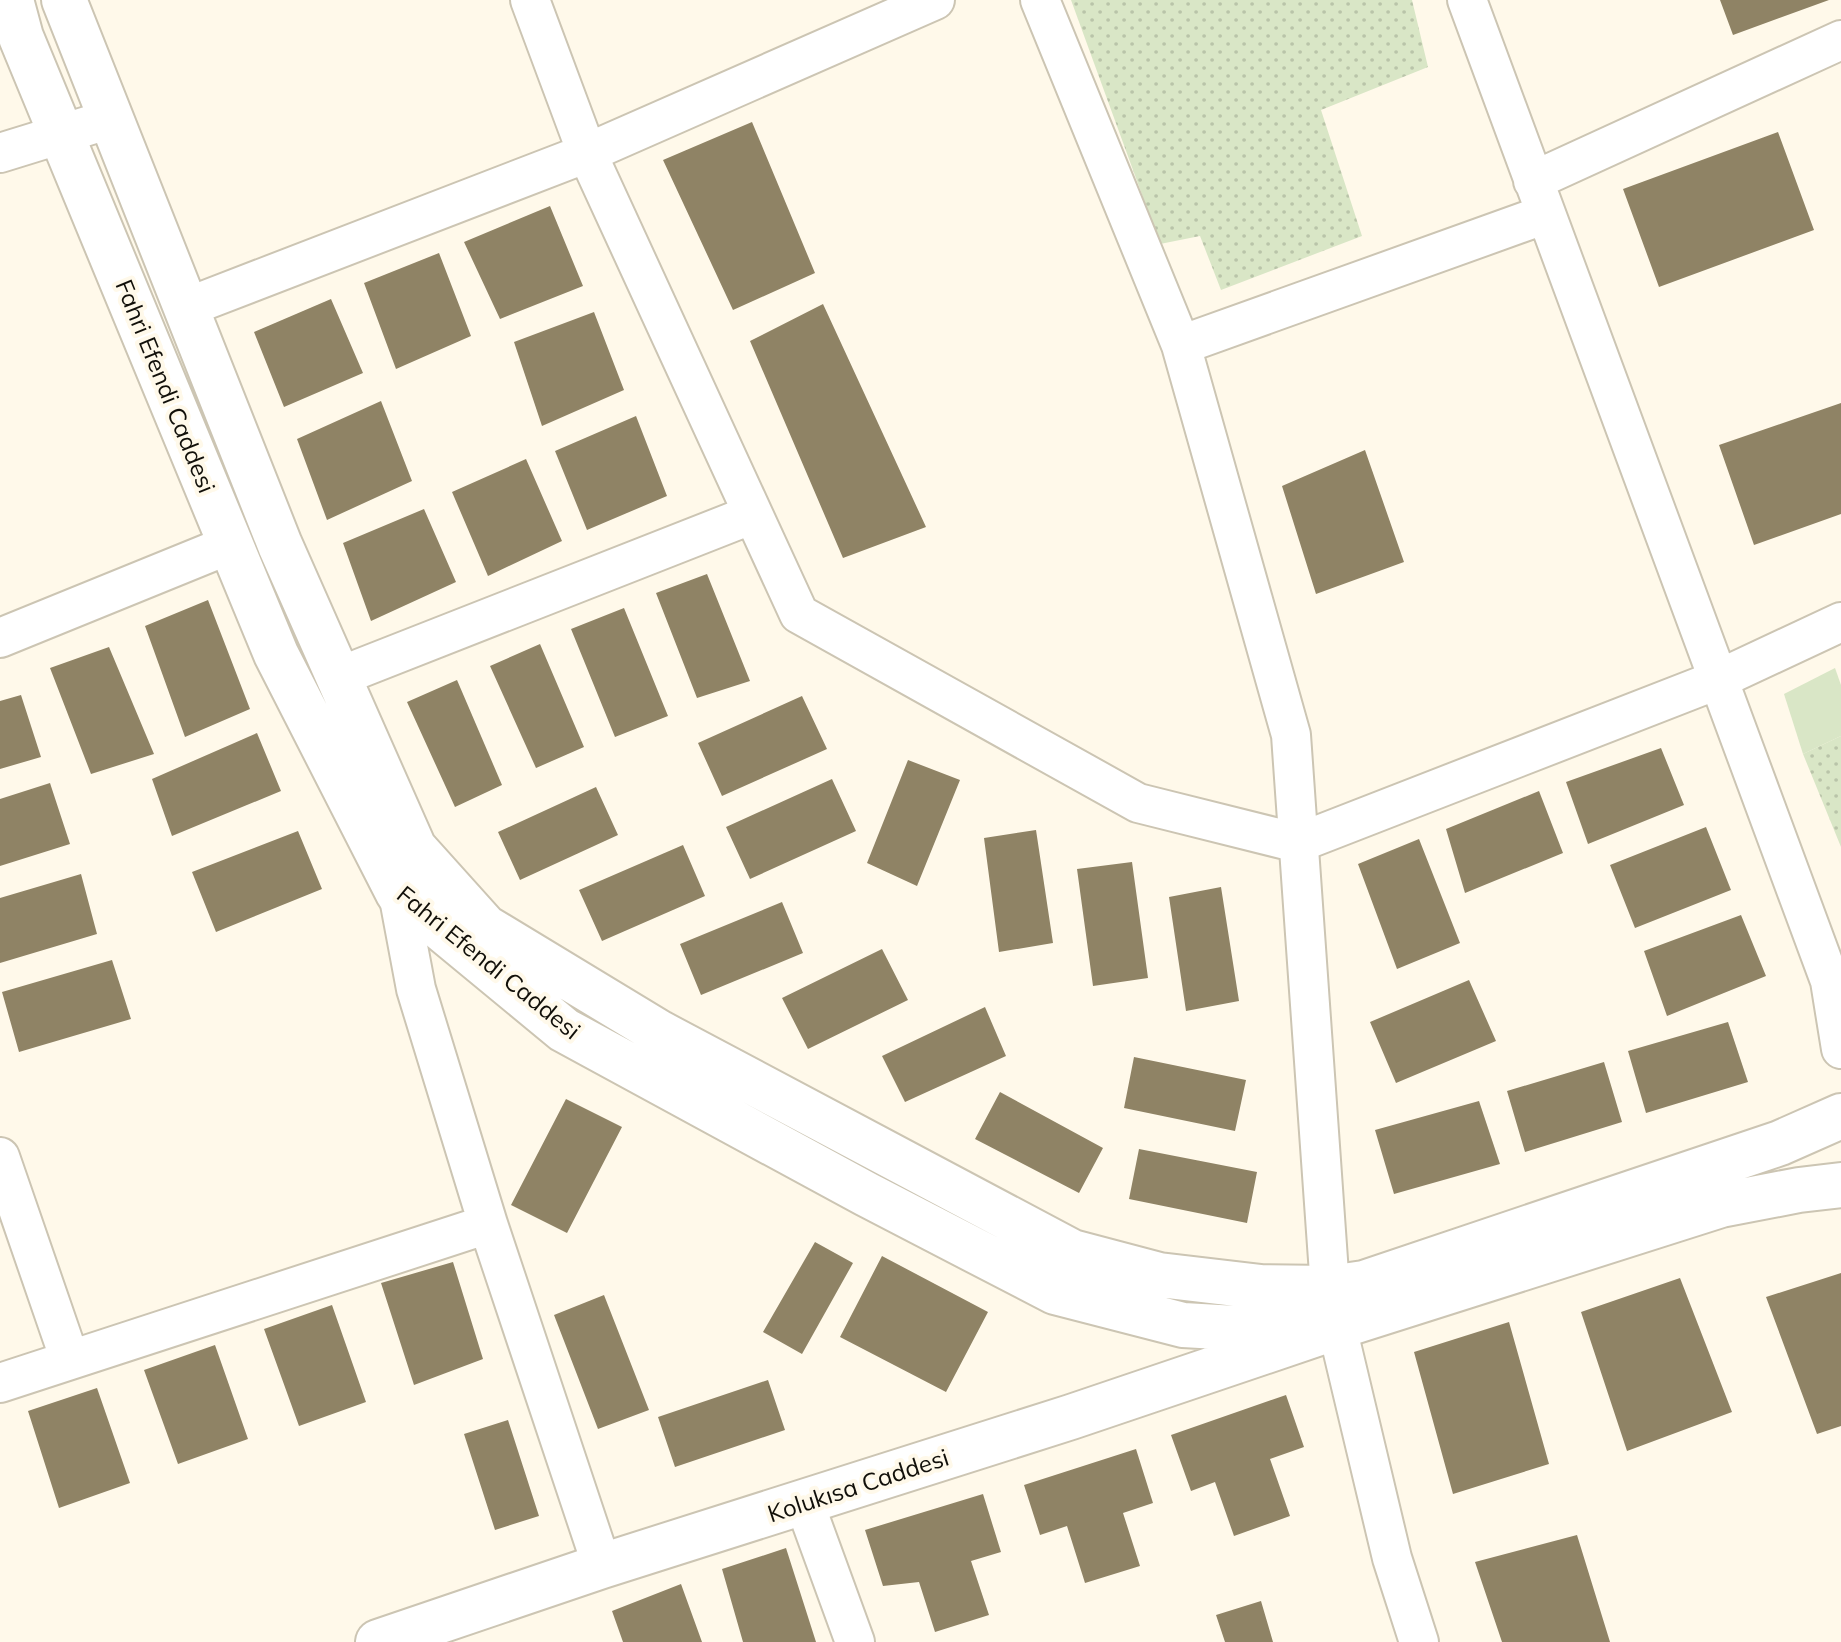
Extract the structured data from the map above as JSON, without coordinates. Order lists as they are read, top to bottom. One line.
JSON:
{"streets":{"street":["Fahri Efendi Caddesi","Kolukısa Caddesi"]},"crossings":[["Fahri Efendi Caddesi","Kolukısa Caddesi"]]}
